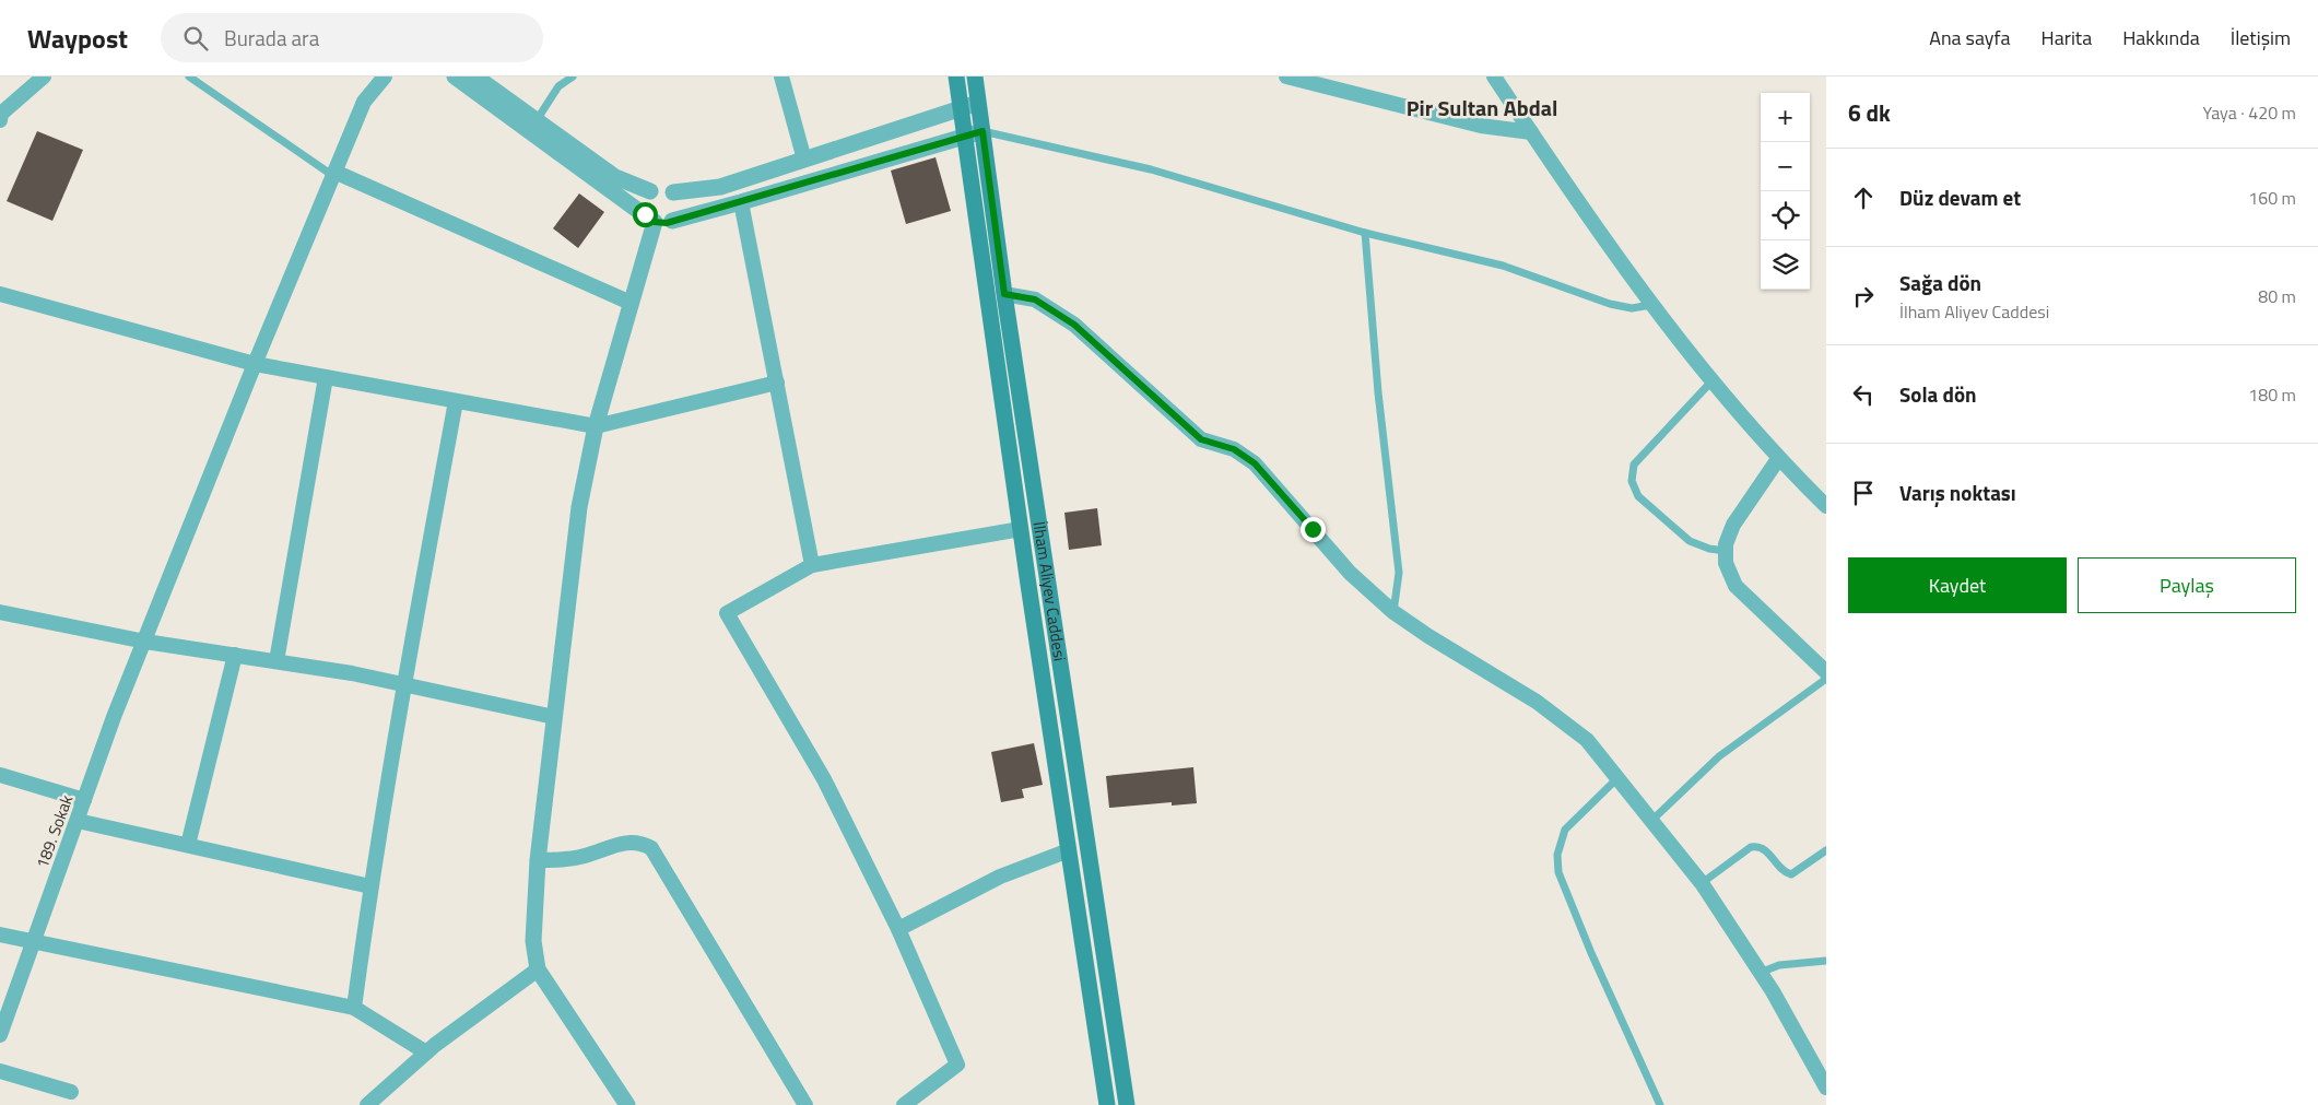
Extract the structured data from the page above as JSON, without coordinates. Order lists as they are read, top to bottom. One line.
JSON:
{"streets":{"main road":["İlham Aliyev Caddesi"],"street":["189. Sokak"]},"districts":["Pir Sultan Abdal"],"page":{"header":"Waypost","search":"Burada ara","nav":["Ana sayfa","Harita","Hakkında","İletişim"],"heading":["6 dk","Yaya · 420 m"],"map_buttons":["+","−"],"list":[["Düz devam et","160 m"],["Sağa dön","İlham Aliyev Caddesi","80 m"],["Sola dön","180 m"],"Varış noktası"],"buttons":["Kaydet","Paylaş"]}}
